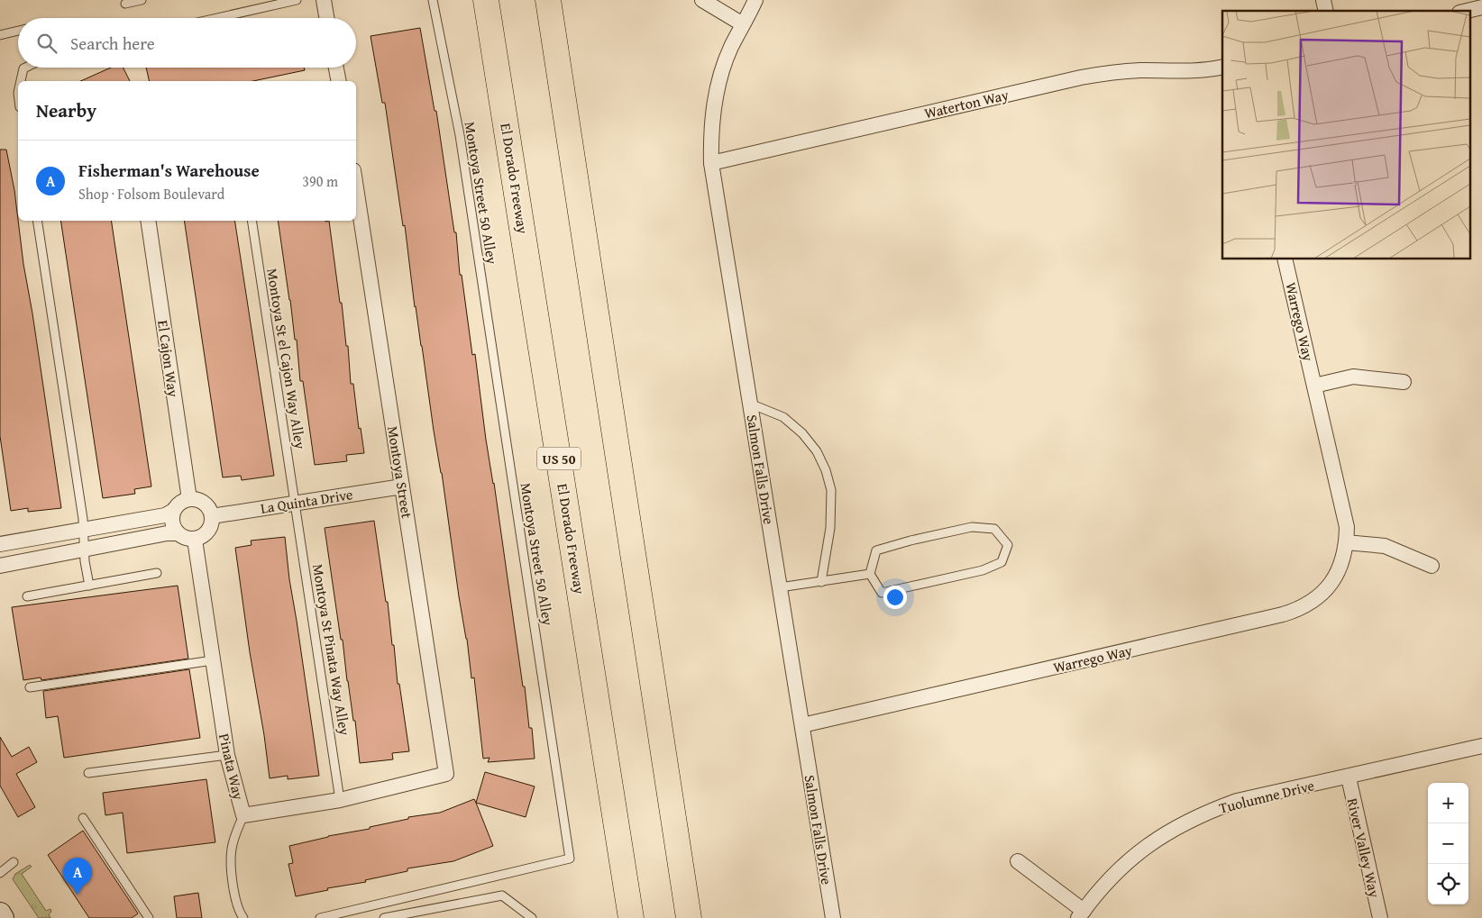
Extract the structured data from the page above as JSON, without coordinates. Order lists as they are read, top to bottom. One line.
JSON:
{"streets":{"highway":["El Dorado Freeway","US 50"],"street":["Waterton Way","Warrego Way","El Cajon Way","Salmon Falls Drive","Montoya Street","La Quinta Drive","Pinata Way","Tuolumne Drive","River Valley Way"],"lane":["Montoya Street 50 Alley","Montoya St el Cajon Way Alley","Montoya St Pinata Way Alley"]},"crossings":[["Waterton Way","Salmon Falls Drive"],["Warrego Way","Salmon Falls Drive"],["El Cajon Way","La Quinta Drive"],["El Cajon Way","Pinata Way"],["Montoya St el Cajon Way Alley","La Quinta Drive"],["Montoya St el Cajon Way Alley","Montoya St Pinata Way Alley"],["Montoya Street","La Quinta Drive"],["Montoya Street","Pinata Way"],["La Quinta Drive","Montoya St Pinata Way Alley"],["La Quinta Drive","Pinata Way"],["Montoya St Pinata Way Alley","Pinata Way"],["Tuolumne Drive","River Valley Way"]],"page":{"search":"Search here","heading":"Nearby","list":[{"mark":"A","name":"Fisherman's Warehouse","note":"Shop · Folsom Boulevard","value":"390 m"}],"map_buttons":["+","−"],"pins":"A"}}
